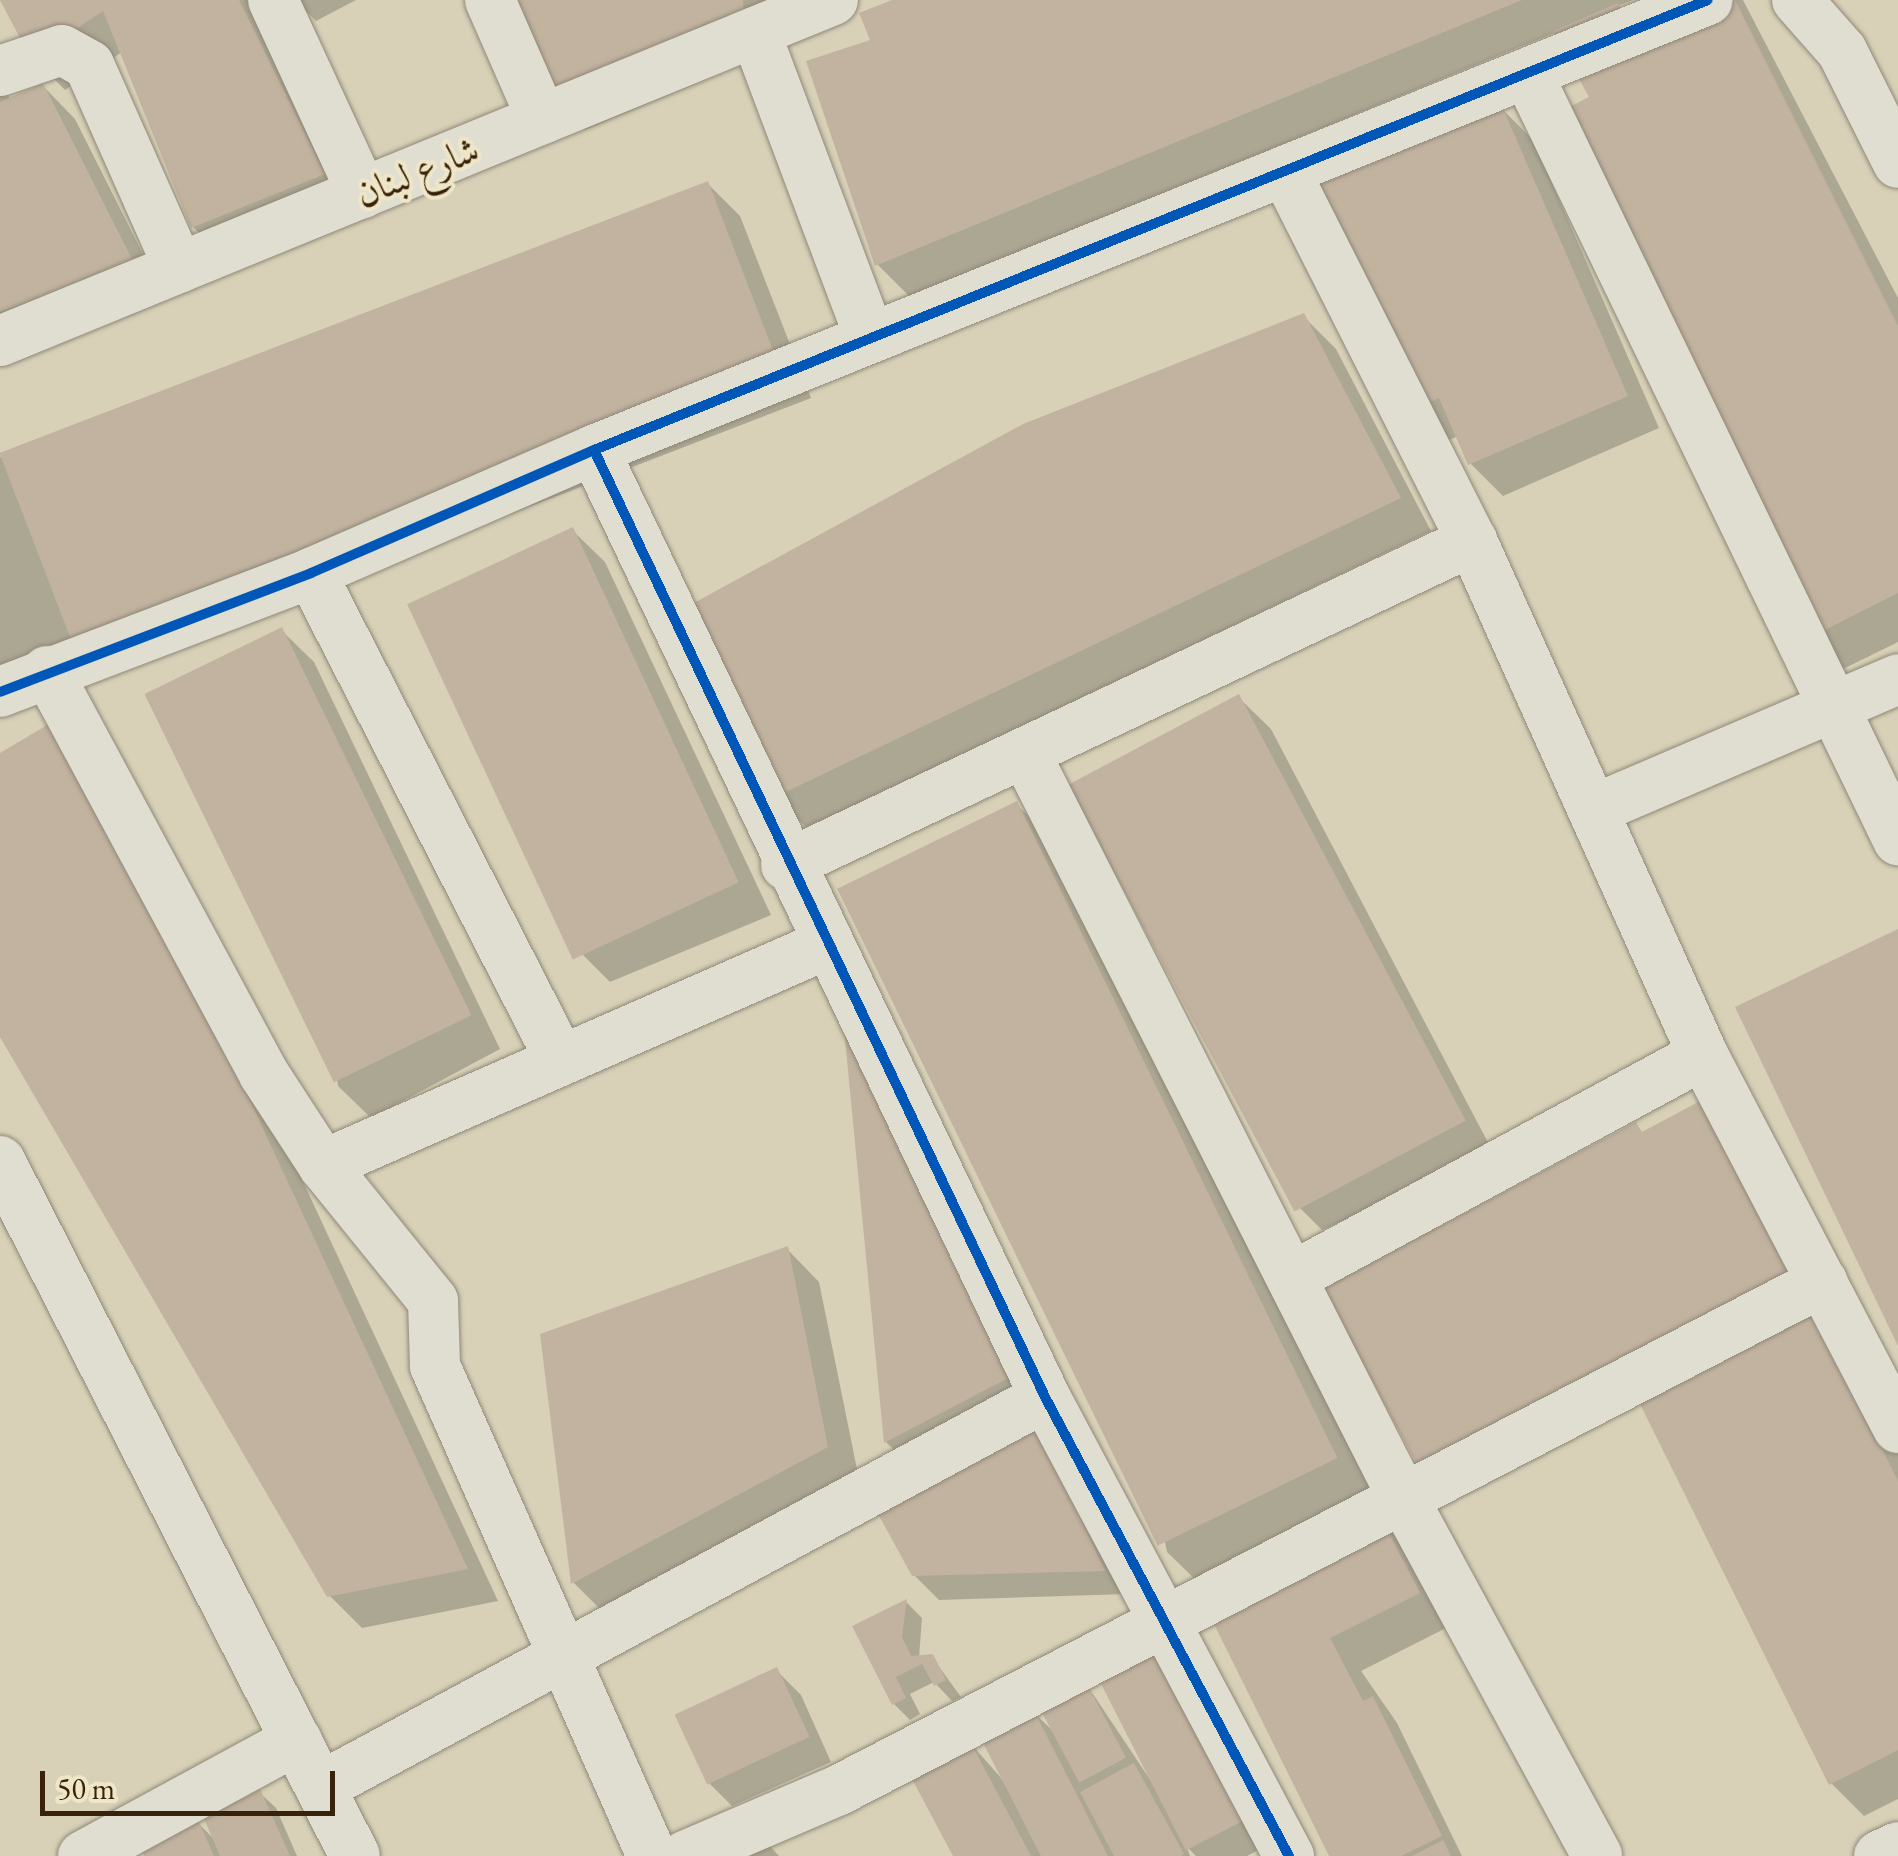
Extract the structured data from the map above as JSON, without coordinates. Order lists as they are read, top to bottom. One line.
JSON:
{"streets":{"street":["شارع لبنان"]},"scale_bar":"50 m"}
